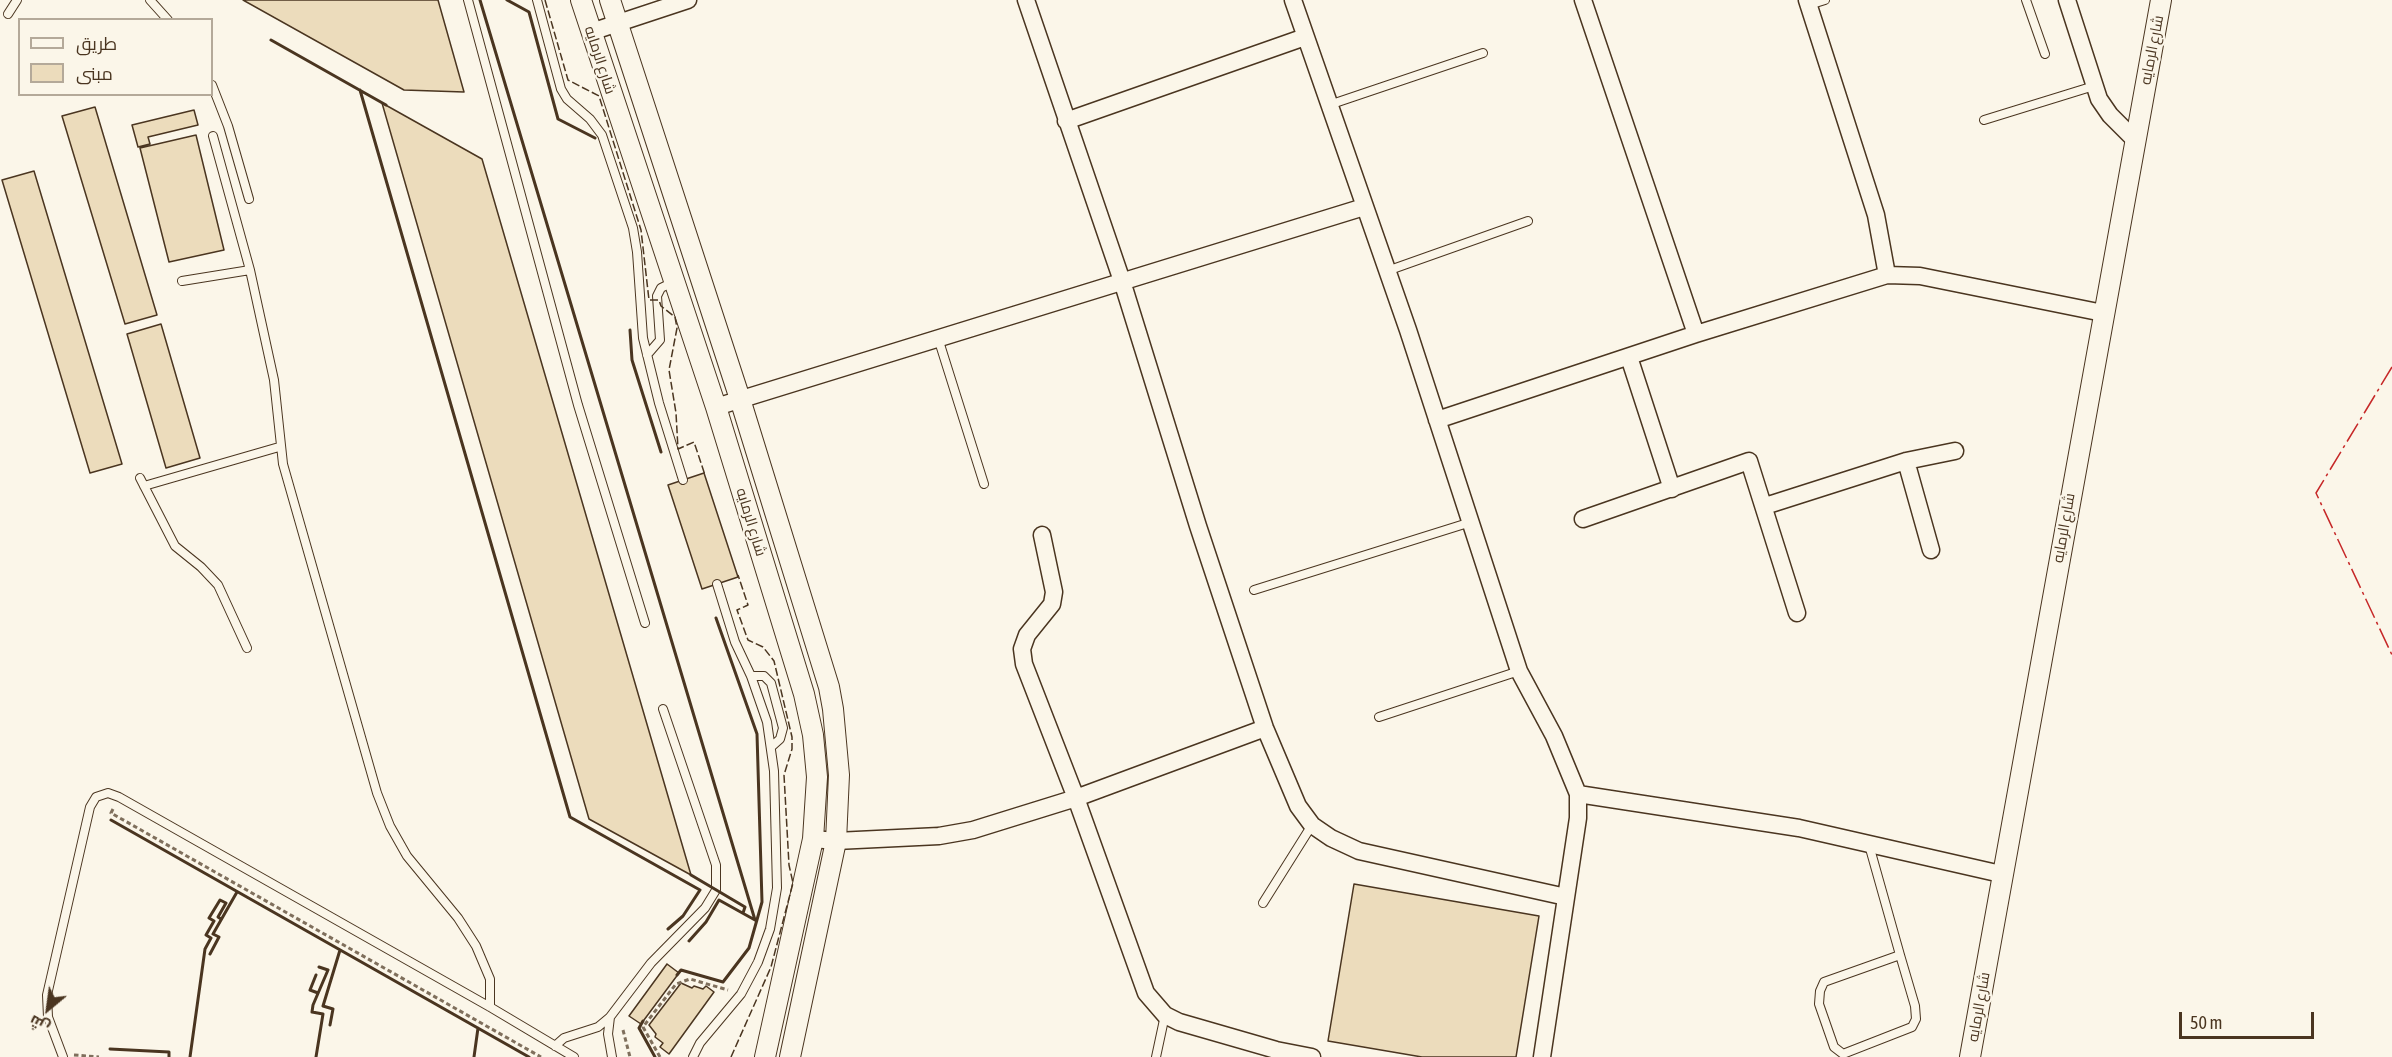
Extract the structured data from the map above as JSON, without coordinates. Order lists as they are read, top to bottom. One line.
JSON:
{"streets":{"street":["شارع الرمايه"]},"legend":["طريق","مبنى"],"scale_bar":"50 m","north":"bottom left"}
